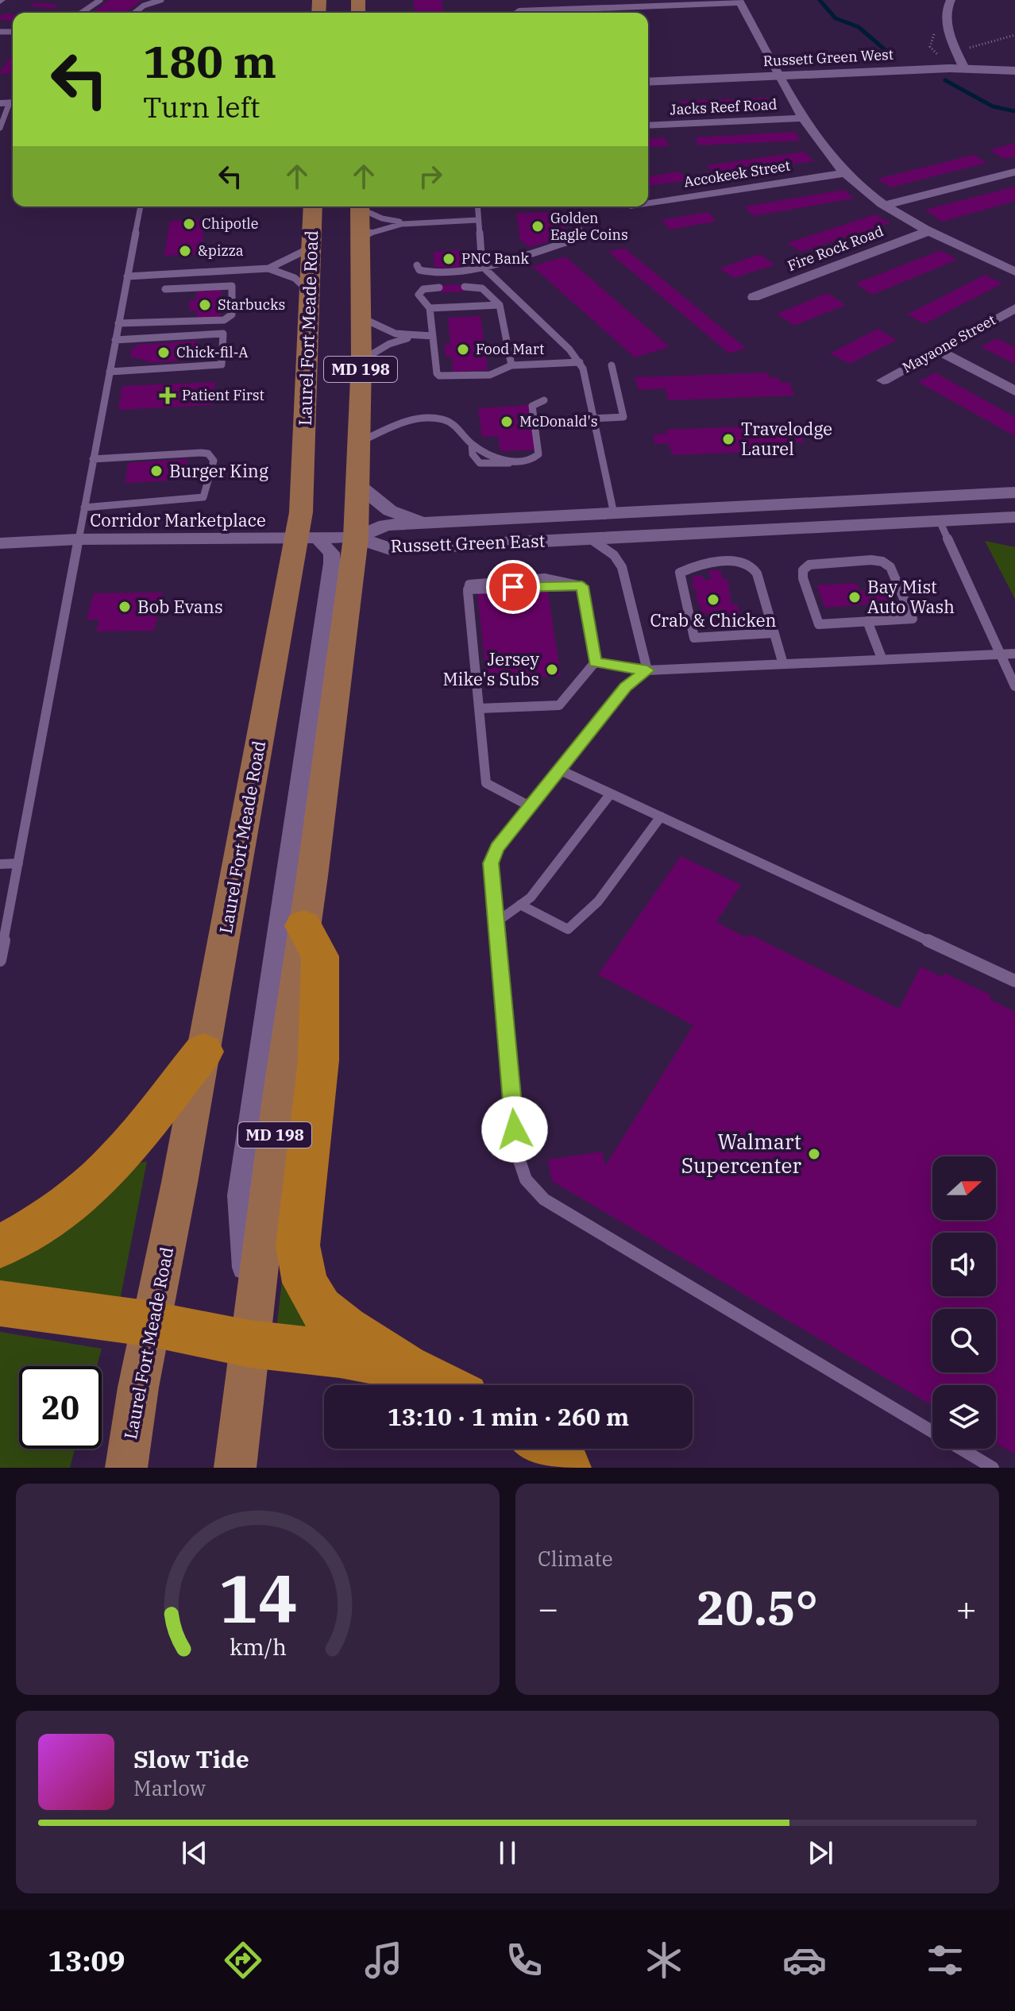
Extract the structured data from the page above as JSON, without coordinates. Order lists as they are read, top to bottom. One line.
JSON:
{"streets":{"main road":["Laurel Fort Meade Road","MD 198"],"street":["Russett Green West","Jacks Reef Road","Accokeek Street","Fire Rock Road","Mayaone Street","Corridor Marketplace","Russett Green East"]},"crossings":[["Laurel Fort Meade Road","Corridor Marketplace"],["MD 198","Corridor Marketplace"],["MD 198","Russett Green East"],["Corridor Marketplace","Russett Green East"]],"places":{"other":["Chipotle","Golden Eagle Coins","&pizza","PNC Bank","Starbucks","Food Mart","Chick-fil-A","McDonald's","Travelodge Laurel","Burger King","Bay Mist Auto Wash","Crab & Chicken","Bob Evans","Jersey Mike's Subs","Walmart Supercenter"],"health":["Patient First"]},"north":"right","page":{"turn":["180 m","Turn left"],"limit":"20","trip":"13:10 · 1 min · 260 m","tile":"Climate","heat":["−","20.5°","+"],"song":["Slow Tide","Marlow"],"tabs":"13:09","gauge":["14","km/h"]}}
